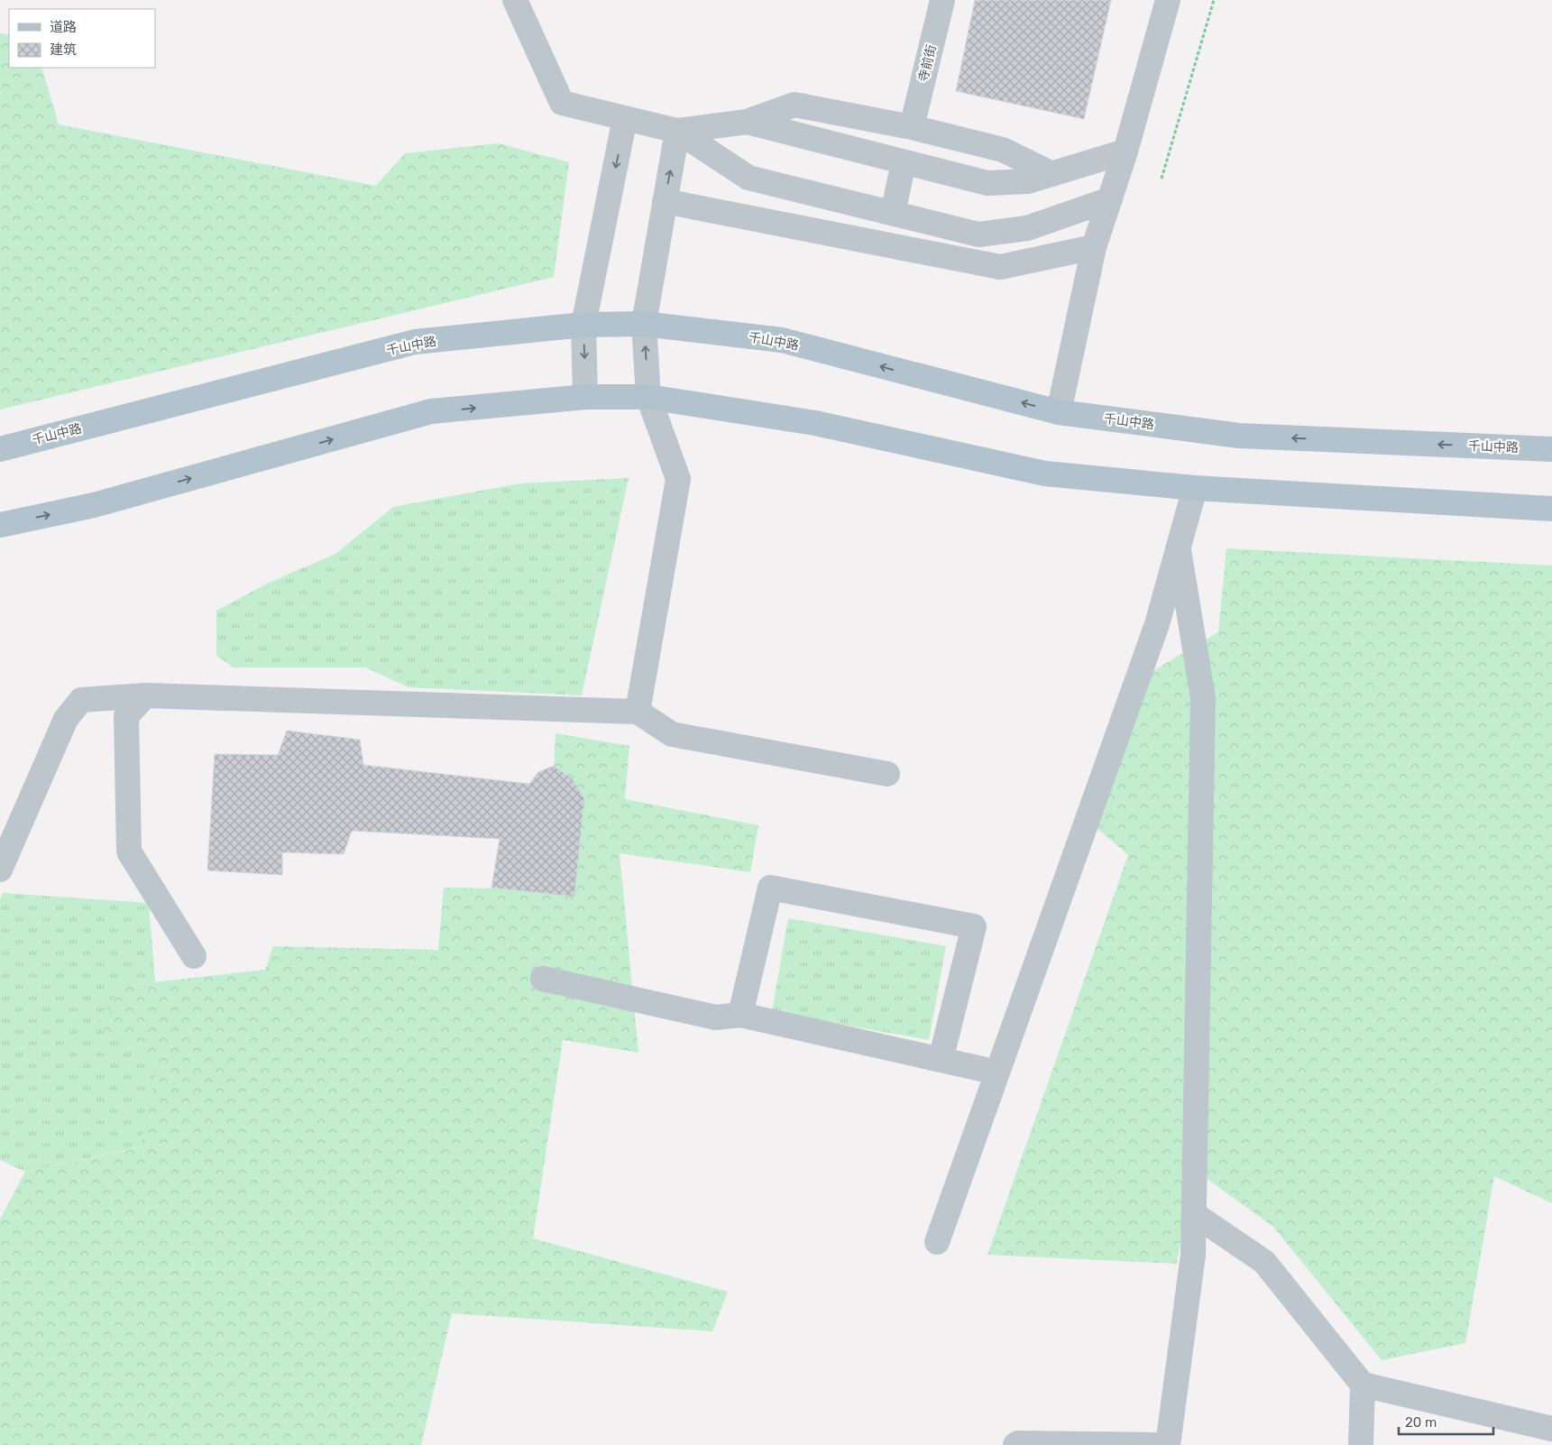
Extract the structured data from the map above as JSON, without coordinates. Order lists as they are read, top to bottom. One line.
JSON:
{"streets":{"main road":["千山中路"],"street":["寺前街"]},"legend":["道路","建筑"],"scale_bar":"20 m"}
